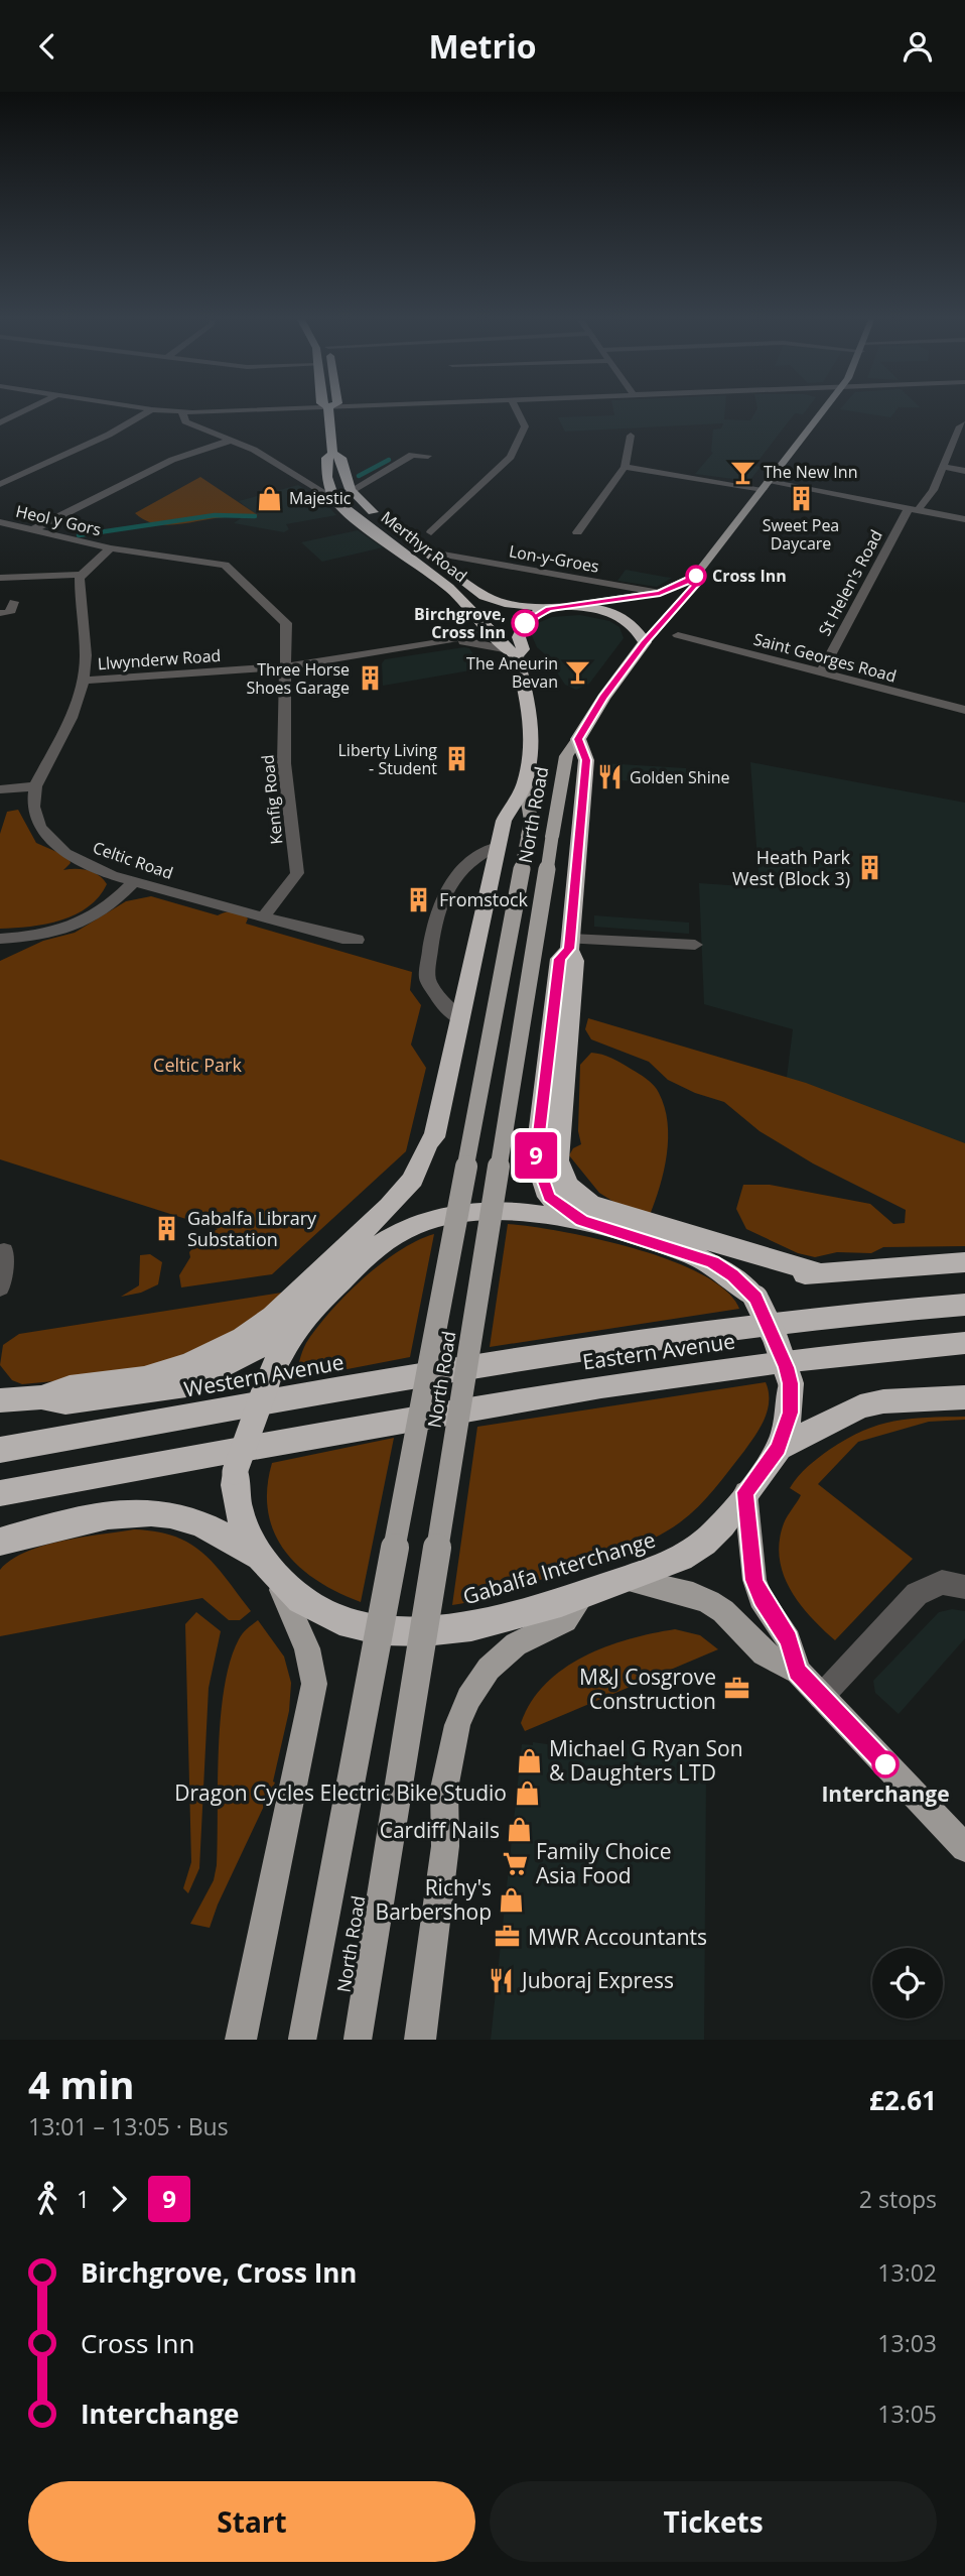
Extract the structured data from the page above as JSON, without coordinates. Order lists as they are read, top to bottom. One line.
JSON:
{"streets":{"highway":["Merthyr Road","North Road","Eastern Avenue","Western Avenue","Gabalfa Interchange"],"street":["Heol y Gors","Lon-y-Groes","St Helen's Road","Saint Georges Road","Llwynderw Road","Kenfig Road","Celtic Road"]},"crossings":[["Heol y Gors","Llwynderw Road"],["Heol y Gors","Kenfig Road"],["Merthyr Road","Llwynderw Road"],["Merthyr Road","North Road"],["St Helen's Road","Saint Georges Road"],["Llwynderw Road","Kenfig Road"],["Llwynderw Road","North Road"],["Kenfig Road","Celtic Road"],["Eastern Avenue","Western Avenue"]],"parks":["Celtic Park"],"places":{"bar":["The New Inn","The Aneurin Bevan"],"shop":["Majestic","Michael G Ryan Son & Daughters LTD","Dragon Cycles Electric Bike Studio","Cardiff Nails","Richy's Barbershop"],"building":["Sweet Pea Daycare","Three Horse Shoes Garage","Liberty Living - Student","Heath Park West (Block 3)","Fromstock","Gabalfa Library Substation"],"other":["Cross Inn","Birchgrove, Cross Inn","Interchange"],"restaurant":["Golden Shine","Juboraj Express"],"office":["M&J Cosgrove Construction","MWR Accountants"],"supermarket":["Family Choice Asia Food"]},"lines":["bus line 9"],"page":{"header":"Metrio","on_map":"9","heading":["4 min","13:01 – 13:05 · Bus","£2.61"],"legs":["1","9","2 stops"],"list":[{"name":"Birchgrove, Cross Inn","value":"13:02"},{"name":"Cross Inn","value":"13:03"},{"name":"Interchange","value":"13:05"}],"buttons":["Start","Tickets"]}}
